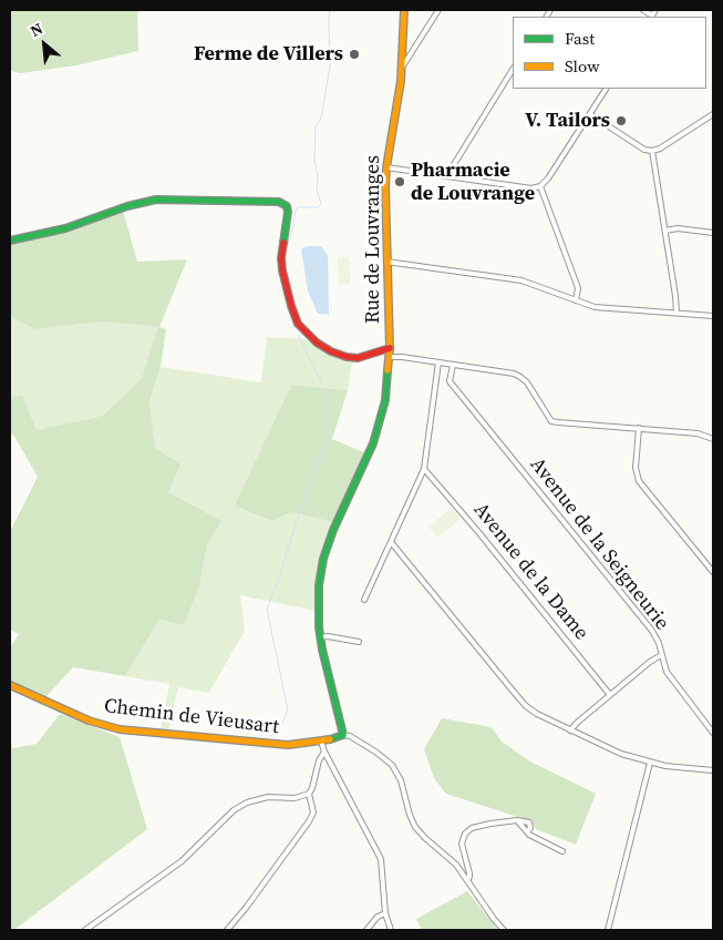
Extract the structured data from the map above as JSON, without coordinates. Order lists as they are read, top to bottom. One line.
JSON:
{"streets":{"street":["Rue de Louvranges","Avenue de la Seigneurie","Avenue de la Dame","Chemin de Vieusart"]},"crossings":[["Rue de Louvranges","Chemin de Vieusart"]],"places":["Ferme de Villers","V. Tailors","Pharmacie de Louvrange"],"legend":["Fast","Slow"],"north":"top left"}
